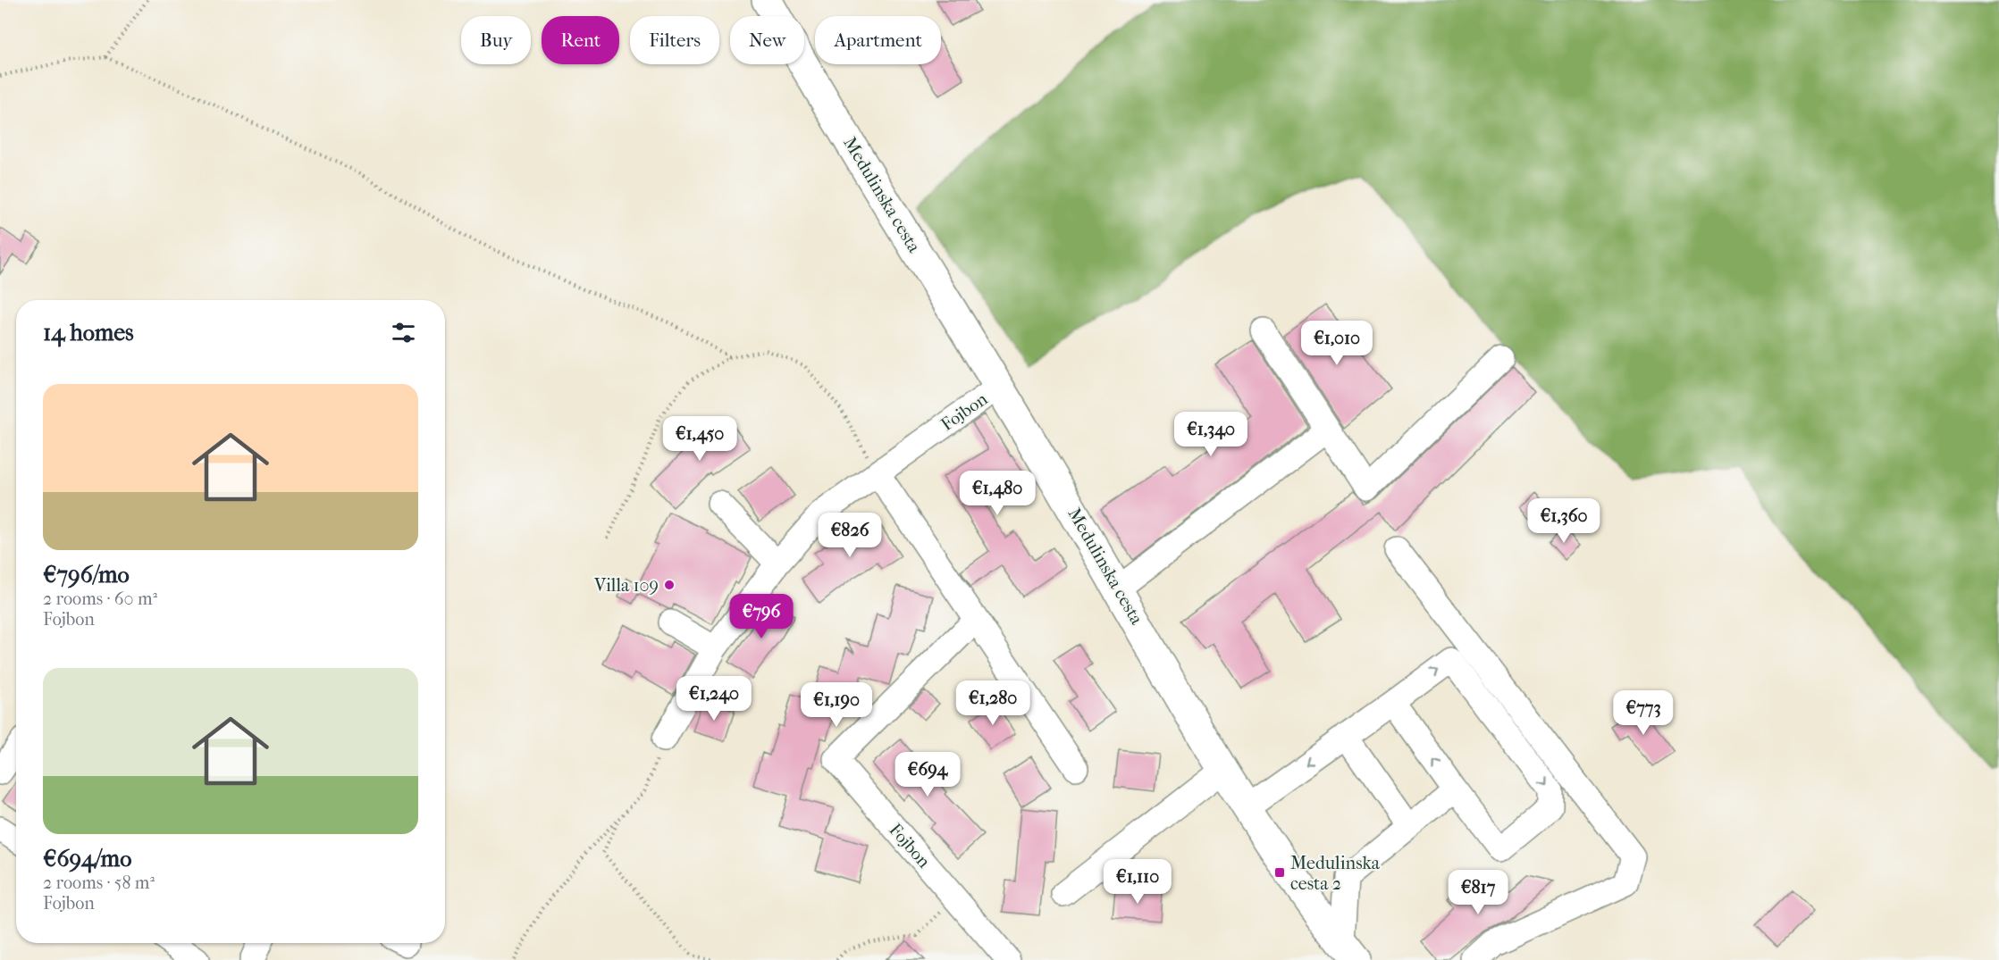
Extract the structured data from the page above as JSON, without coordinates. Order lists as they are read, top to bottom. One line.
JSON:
{"streets":{"main road":["Medulinska cesta"],"street":["Fojbon"]},"crossings":[["Medulinska cesta","Fojbon"]],"places":{"other":["Villa 109"],"transit":["Medulinska cesta 2"]},"page":{"chip":["Buy","Rent","Filters","New","Apartment"],"heading":"14 homes","price":["€1,010","€1,340","€1,450","€1,480","€1,360","€826","€796","€1,240","€1,280","€1,190","€773","€694","€1,110","€817"],"list":[{"name":"€796/mo","note":"2 rooms · 60 m² · Fojbon"},{"name":"€694/mo","note":"2 rooms · 58 m² · Fojbon"}]}}
